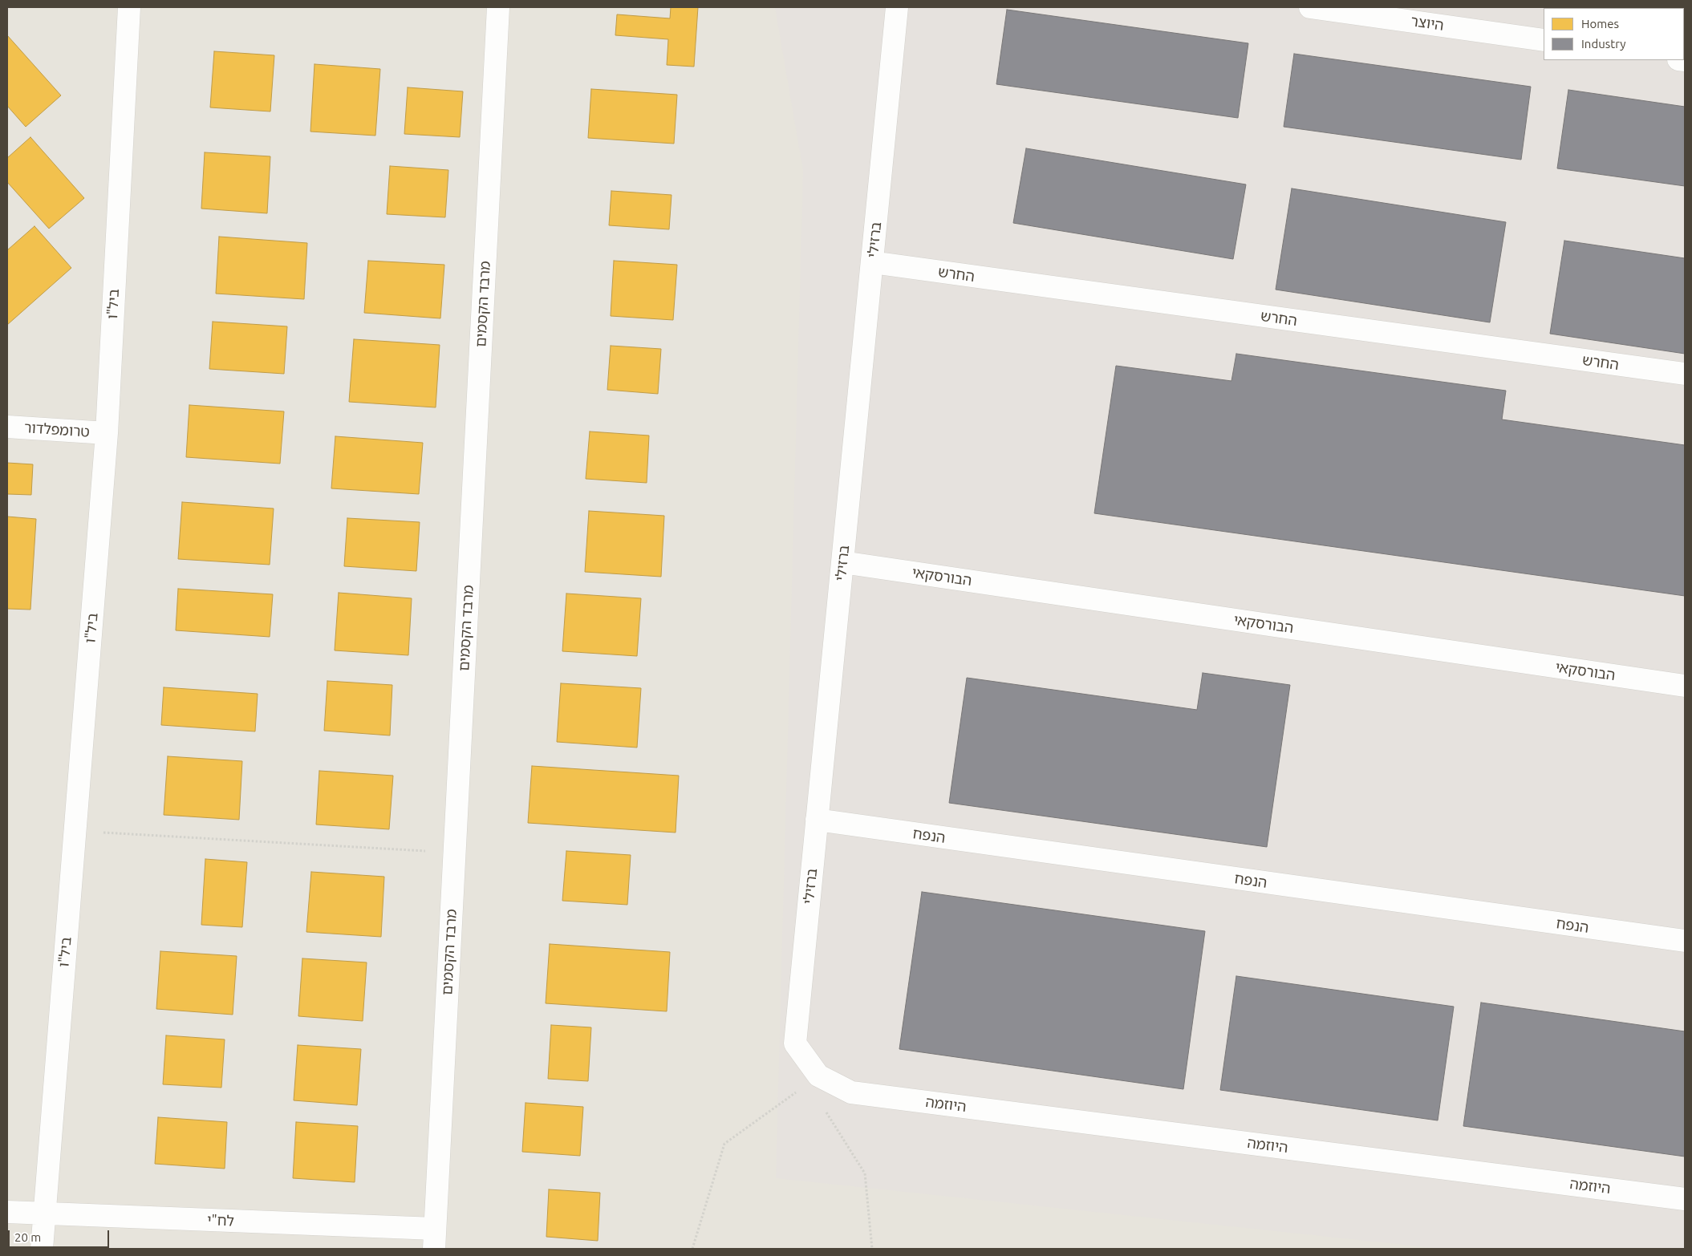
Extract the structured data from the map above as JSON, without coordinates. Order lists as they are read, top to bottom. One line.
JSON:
{"streets":{"street":["היוצר","ברזילי","החרש","ביל\"ו","מרבד הקסמים","טרומפלדור","הבורסקאי","הנפח","היוזמה","לח\"י"]},"crossings":[["ברזילי","החרש"],["ברזילי","הבורסקאי"],["ברזילי","הנפח"],["ברזילי","היוזמה"],["ביל\"ו","טרומפלדור"],["ביל\"ו","לח\"י"],["מרבד הקסמים","לח\"י"]],"legend":["Homes","Industry"],"scale_bar":"20 m"}
